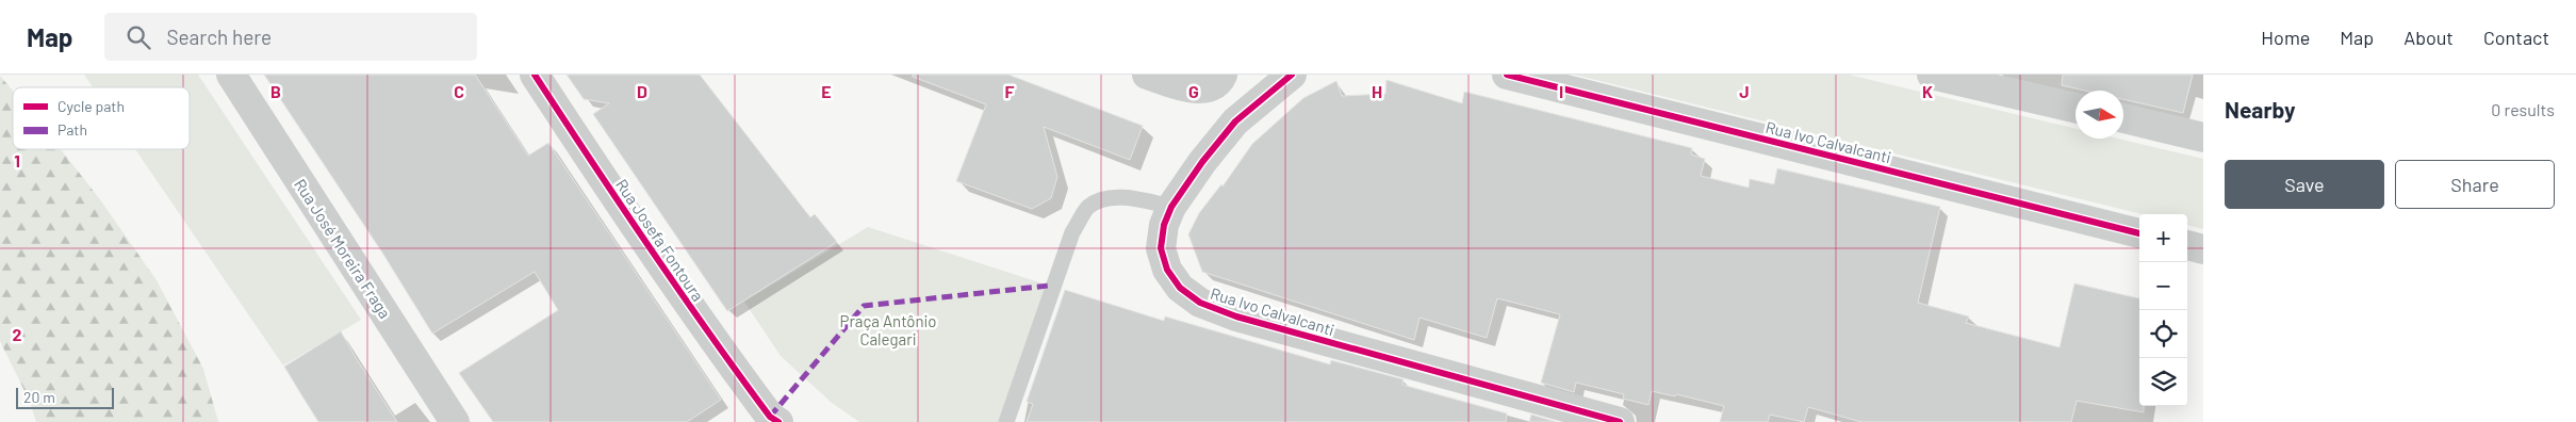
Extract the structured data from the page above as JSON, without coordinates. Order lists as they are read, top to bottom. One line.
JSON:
{"streets":{"street":["Rua Ivo Calvalcanti","Rua Josefa Fontoura","Rua José Moreira Fraga"]},"parks":["Praça Antônio Calegari"],"legend":["Cycle path","Path"],"scale_bar":"20 m","north":"right","page":{"header":"Map","search":"Search here","nav":["Home","Map","About","Contact"],"heading":["Nearby","0 results"],"buttons":["Save","Share"],"map_buttons":["+","−"],"scale":"20 m"},"grid":{"columns":["B","C","D","E","F","G","H","I","J","K"],"rows":["1","2"]}}
